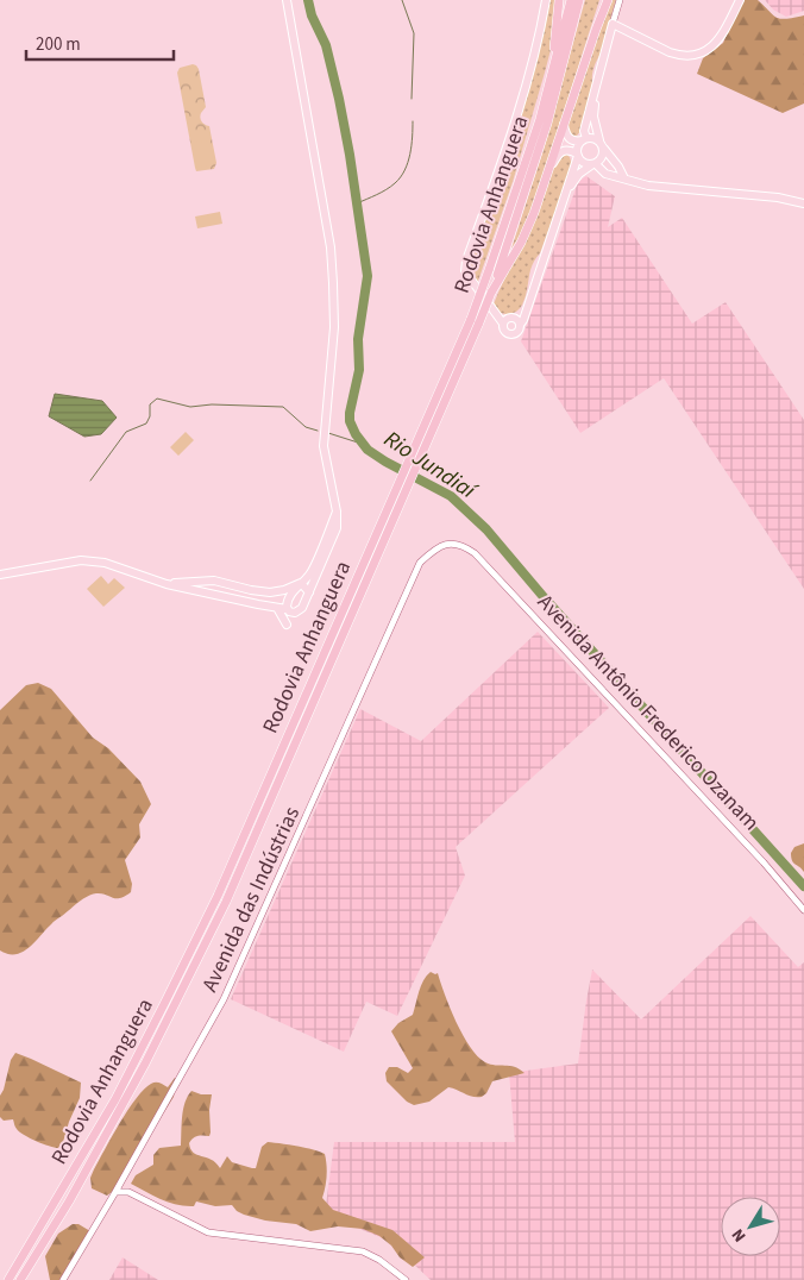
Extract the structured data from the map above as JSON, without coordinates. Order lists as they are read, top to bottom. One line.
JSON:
{"streets":{"highway":["Rodovia Anhanguera"],"street":["Avenida Antônio Frederico Ozanam","Avenida das Indústrias"]},"crossings":[["Avenida Antônio Frederico Ozanam","Avenida das Indústrias"]],"water":["Rio Jundiaí"],"scale_bar":"200 m","north":"bottom left"}
